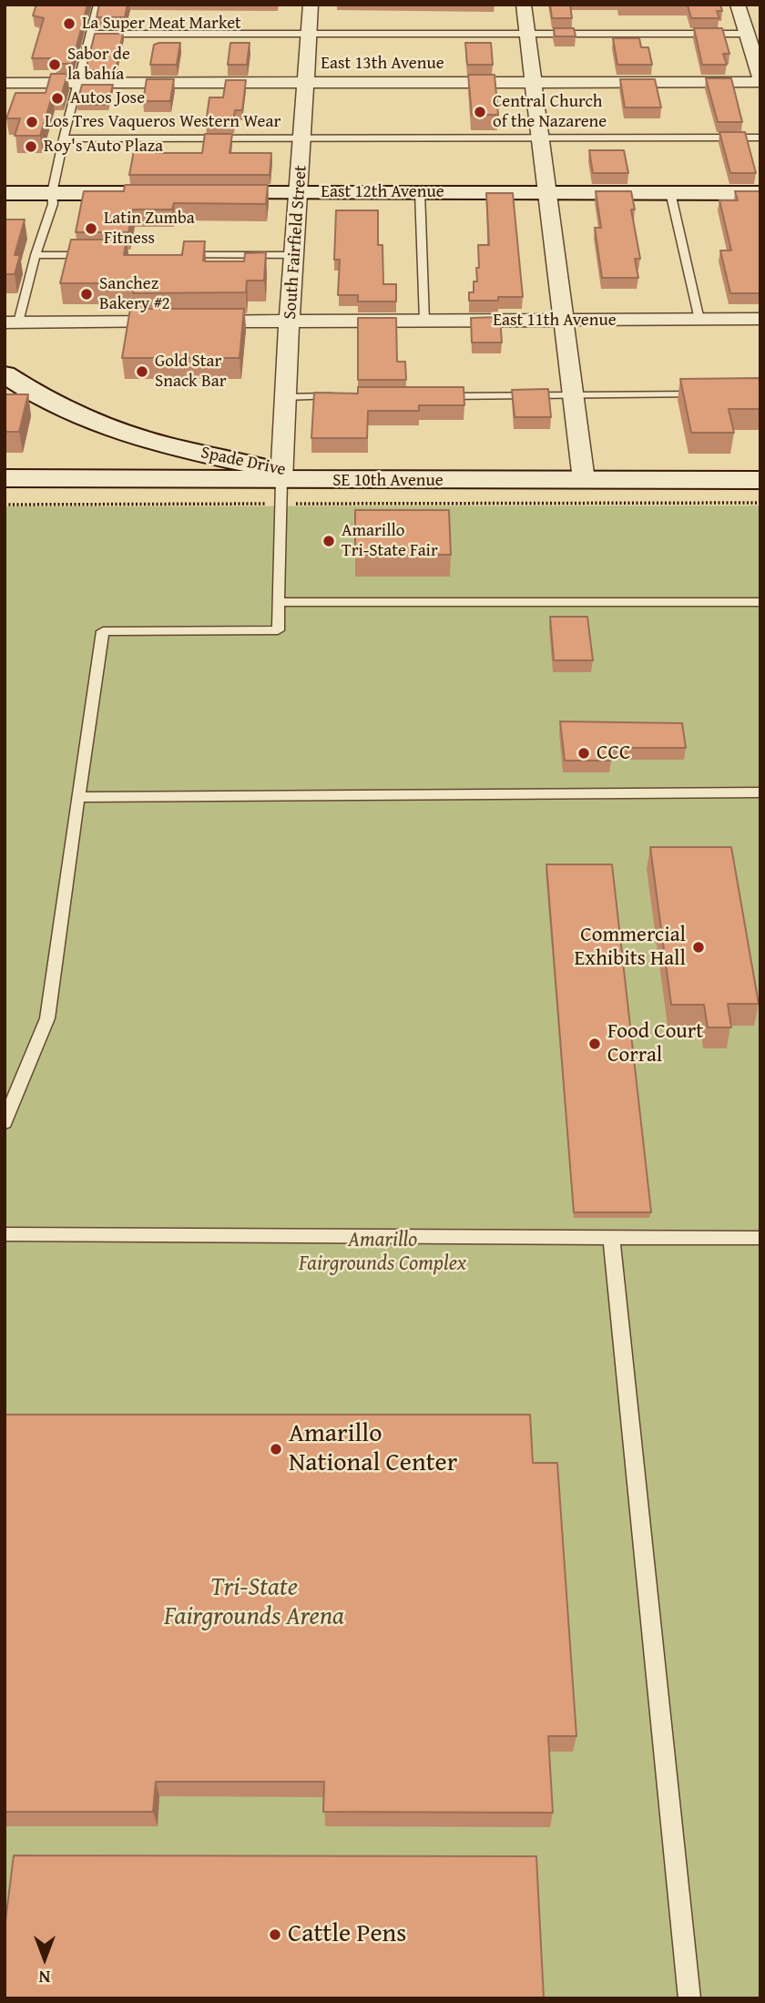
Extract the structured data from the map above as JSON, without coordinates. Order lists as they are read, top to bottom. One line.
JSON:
{"streets":{"main road":["East 12th Avenue","Spade Drive","SE 10th Avenue"],"street":["East 13th Avenue","South Fairfield Street","East 11th Avenue"]},"crossings":[["East 13th Avenue","South Fairfield Street"],["East 12th Avenue","South Fairfield Street"],["South Fairfield Street","East 11th Avenue"],["South Fairfield Street","Spade Drive"],["South Fairfield Street","SE 10th Avenue"],["Spade Drive","SE 10th Avenue"]],"parks":["Amarillo Fairgrounds Complex","Tri-State Fairgrounds Arena"],"places":["La Super Meat Market","Sabor de la bahía","Autos Jose","Central Church of the Nazarene","Los Tres Vaqueros Western Wear","Roy's Auto Plaza","Latin Zumba Fitness","Sanchez Bakery #2","Gold Star Snack Bar","Amarillo Tri-State Fair","CCC","Commercial Exhibits Hall","Food Court Corral","Amarillo National Center","Cattle Pens"],"north":"bottom"}
